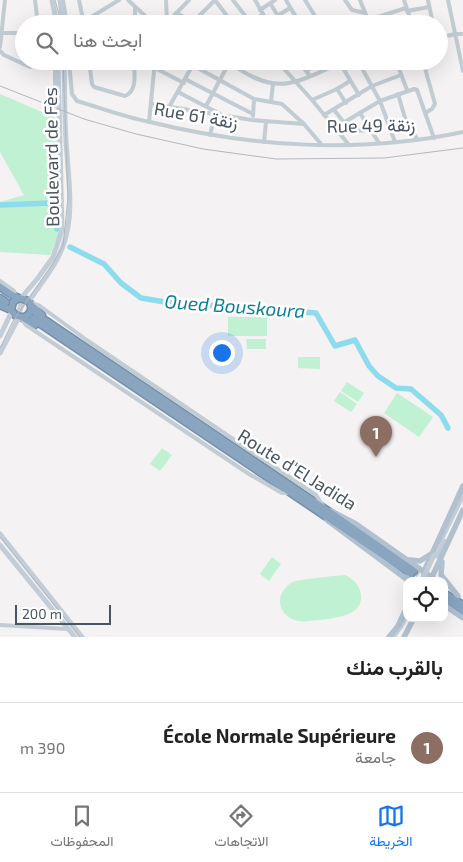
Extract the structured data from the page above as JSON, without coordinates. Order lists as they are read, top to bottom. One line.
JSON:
{"streets":{"highway":["Route d'El Jadida"],"street":["Rue 61 زنقة","Rue 49 زنقة","Boulevard de Fès"]},"crossings":[["Rue 61 زنقة","Rue 49 زنقة"],["Boulevard de Fès","Route d'El Jadida"]],"water":["Oued Bouskoura"],"scale_bar":"200 m","page":{"search":"ابحث هنا","pins":"1","scale":"200 m","heading":"بالقرب منك","list":[{"mark":"1","name":"École Normale Supérieure","note":"جامعة","value":"390 m"}],"nav":["الخريطة","الاتجاهات","المحفوظات"]}}
